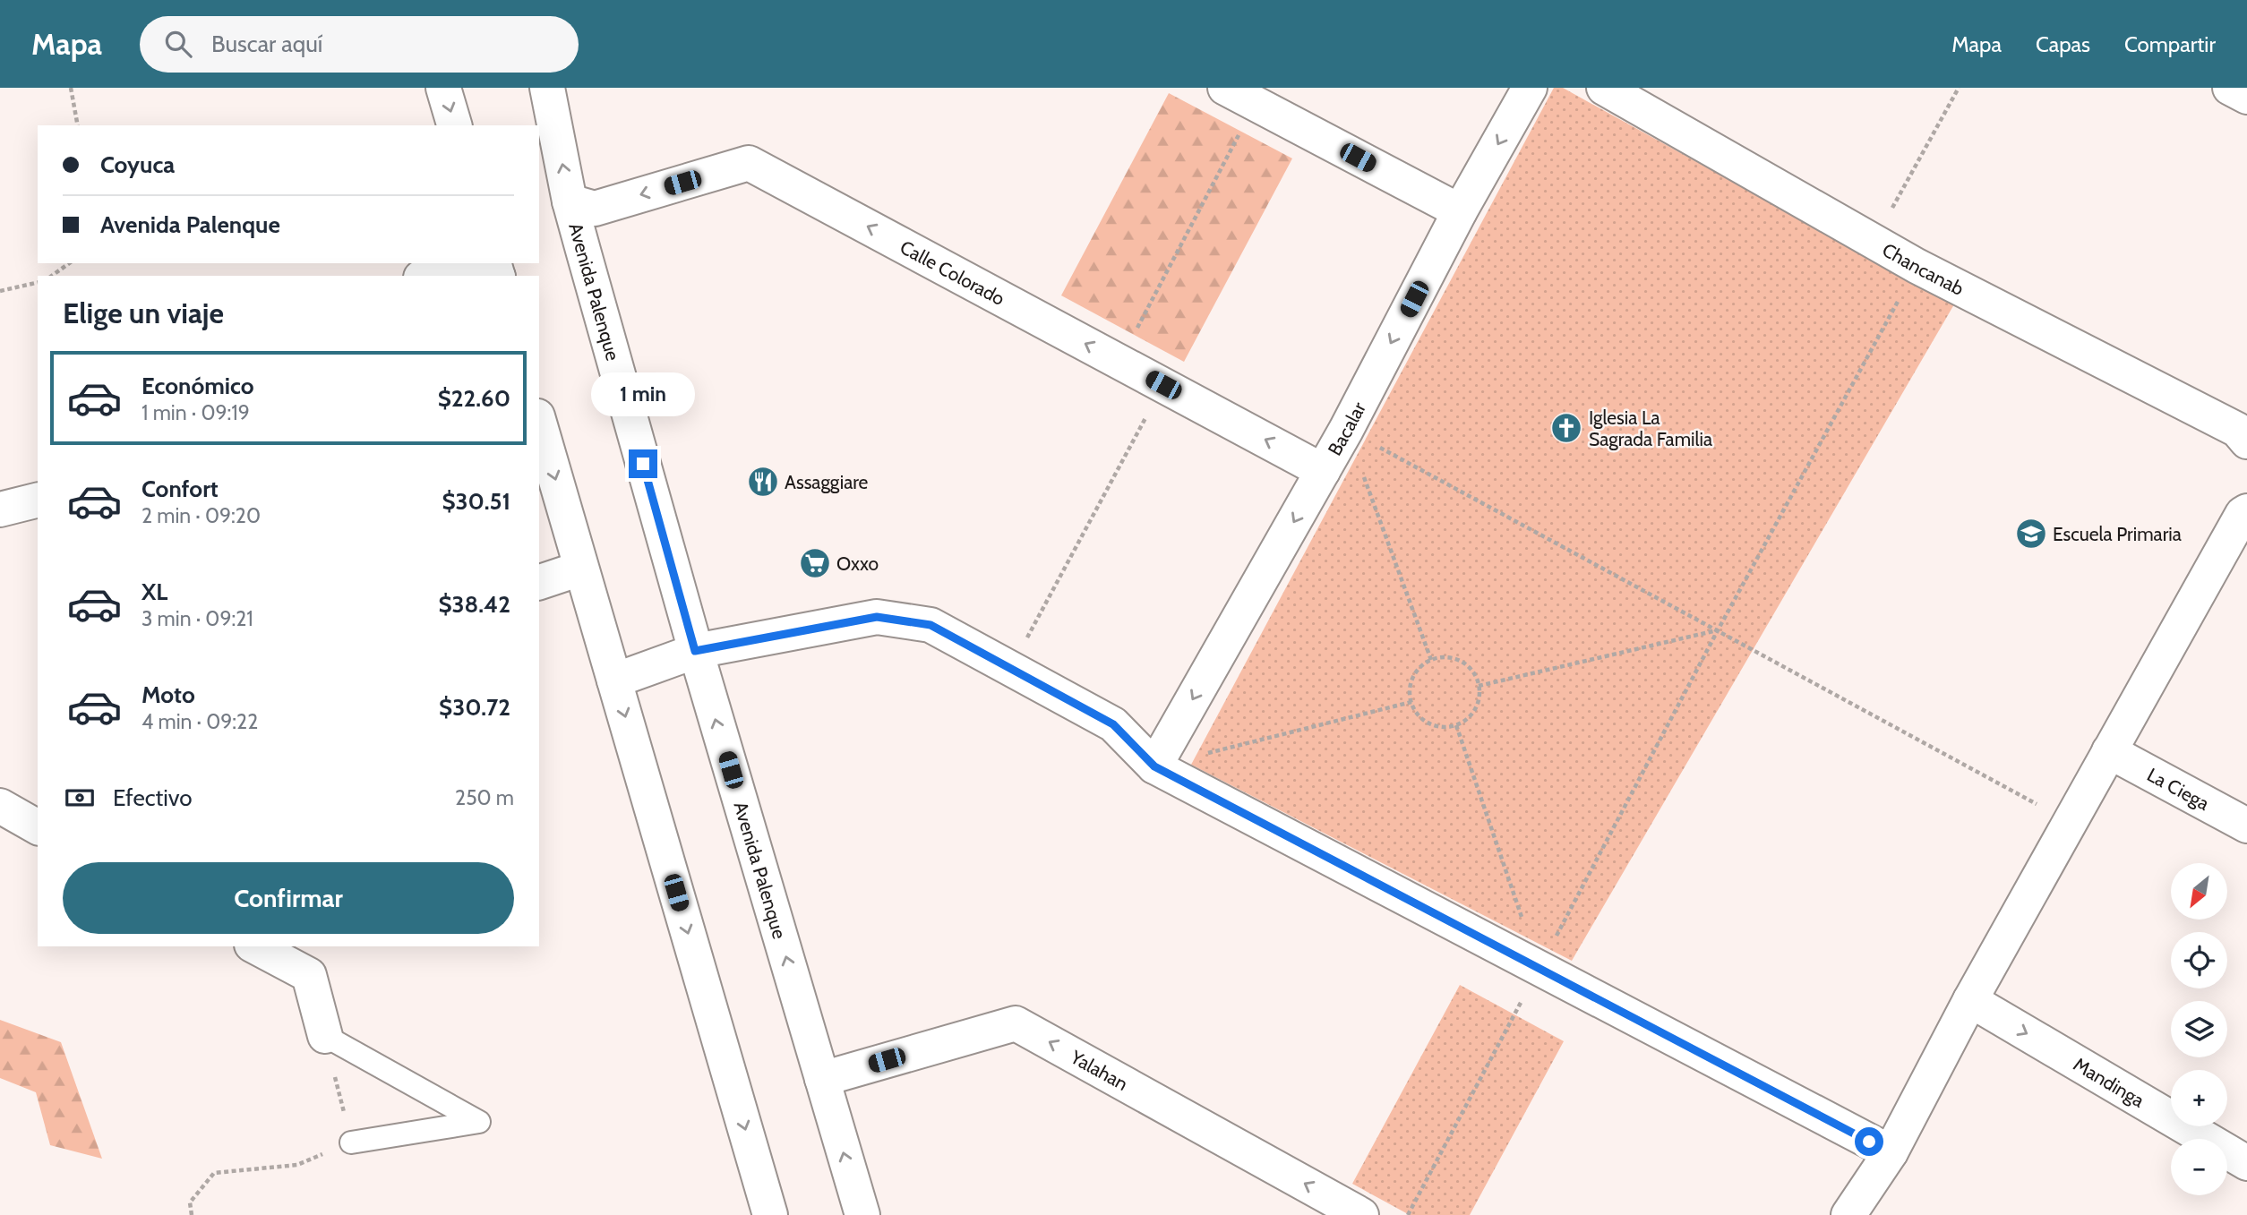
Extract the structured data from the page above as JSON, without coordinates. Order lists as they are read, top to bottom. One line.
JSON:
{"streets":{"street":["Chancanab","Calle Colorado","Avenida Palenque","Bacalar","La Ciega","Yalahan","Mandinga"]},"crossings":[["Calle Colorado","Avenida Palenque"],["Calle Colorado","Bacalar"],["Avenida Palenque","Yalahan"]],"one_way":["Calle Colorado","Bacalar","Mandinga"],"places":{"church":["Iglesia La Sagrada Familia"],"restaurant":["Assaggiare"],"school or university":["Escuela Primaria"],"supermarket":["Oxxo"]},"north":"bottom left","page":{"header":"Mapa","search":"Buscar aquí","nav":["Mapa","Capas","Compartir"],"banner":["Coyuca","Avenida Palenque"],"heading":"Elige un viaje","list":[{"name":"Económico","note":"1 min · 09:19","value":"$22.60"},{"name":"Confort","note":"2 min · 09:20","value":"$30.51"},{"name":"XL","note":"3 min · 09:21","value":"$38.42"},{"name":"Moto","note":"4 min · 09:22","value":"$30.72"}],"bubble":"1 min","pay":["Efectivo","250 m"],"buttons":"Confirmar","map_buttons":["+","−"]}}
